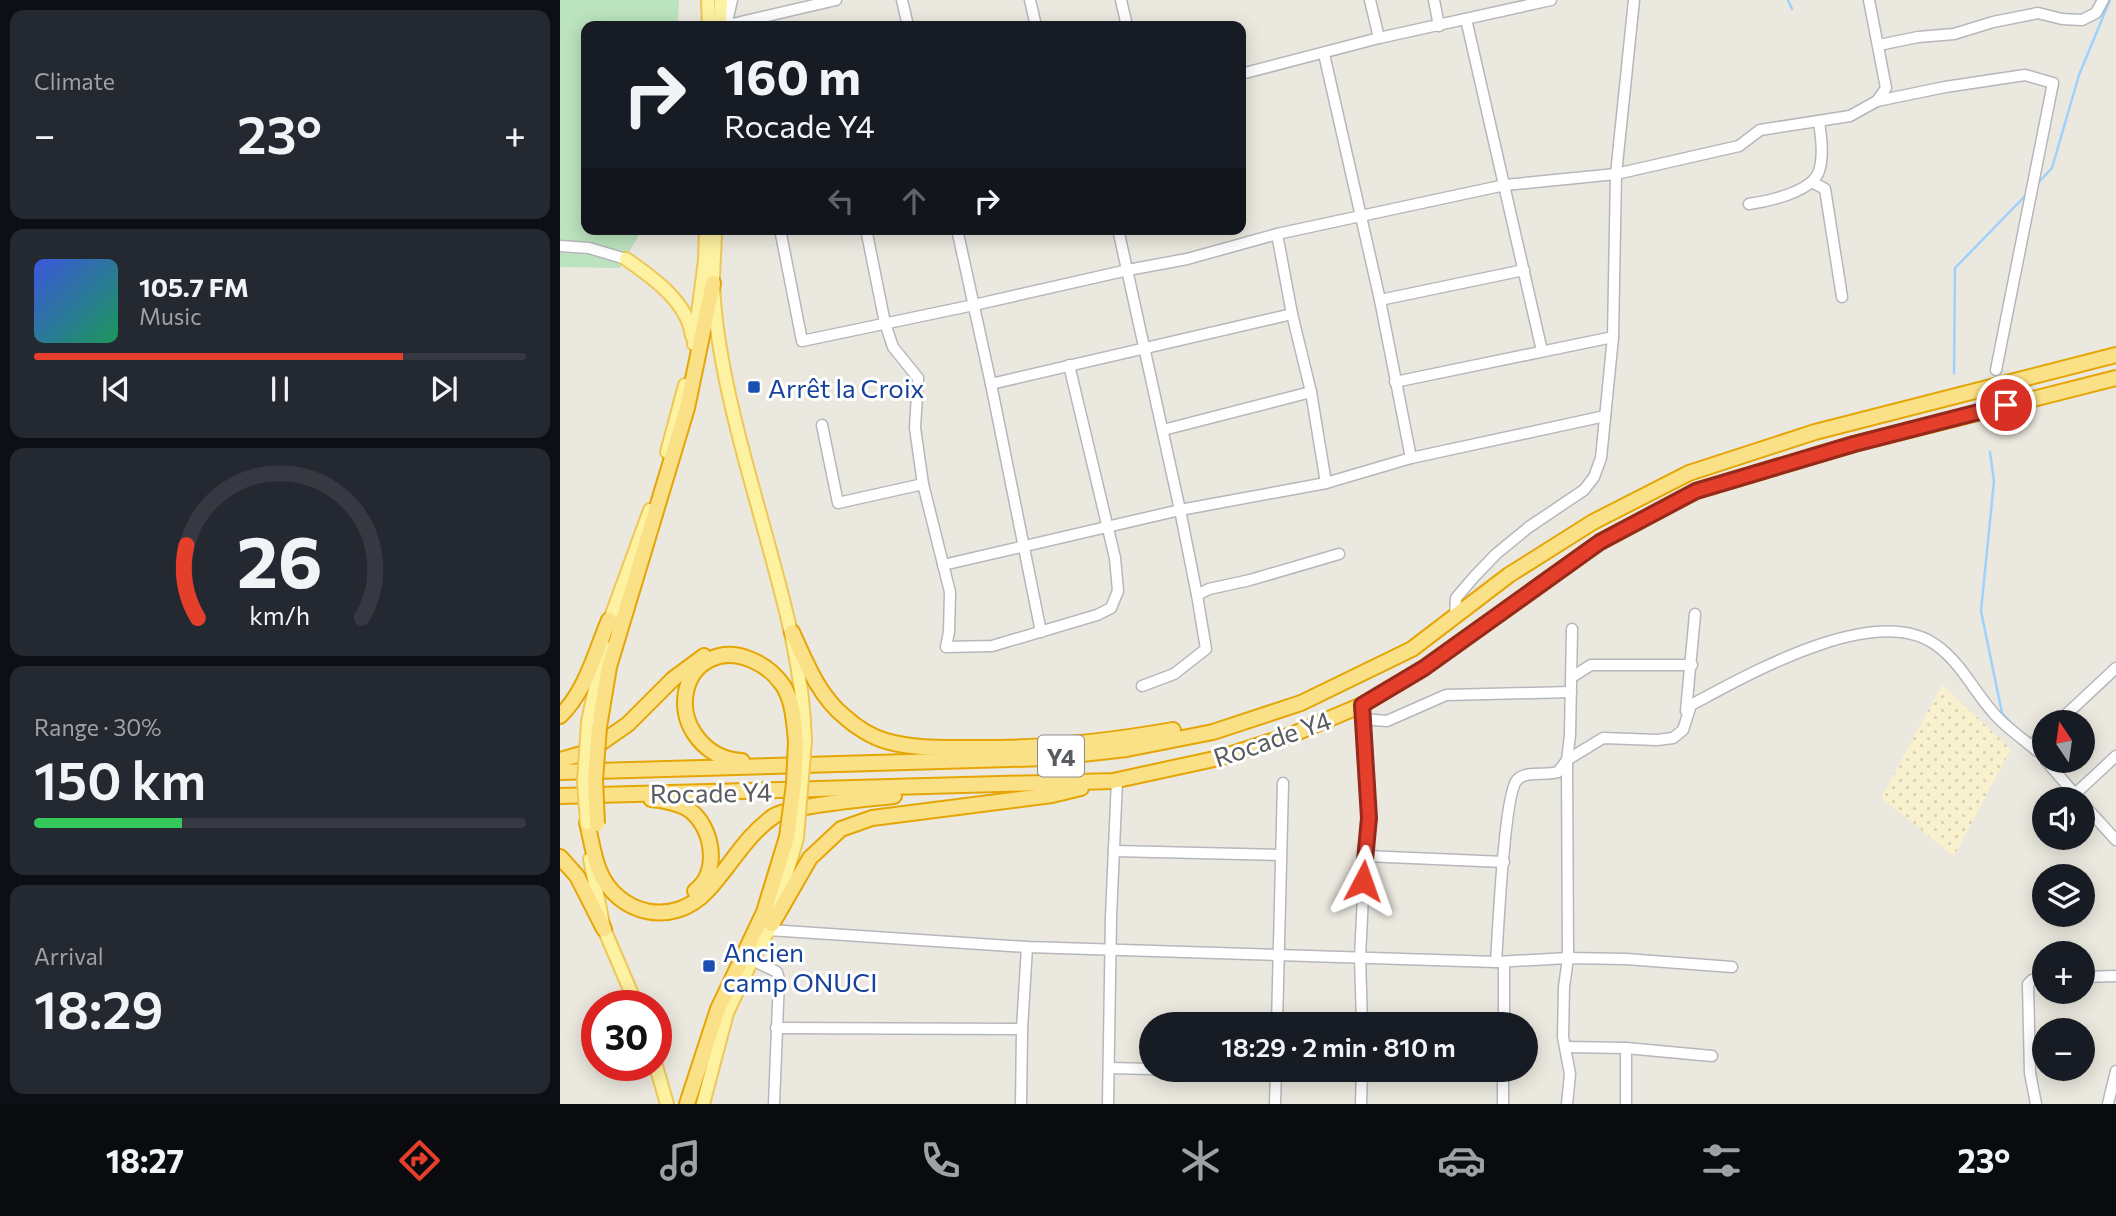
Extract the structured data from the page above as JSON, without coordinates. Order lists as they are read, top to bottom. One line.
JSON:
{"streets":{"highway":["Rocade Y4","Y4"]},"places":{"transit":["Arrêt la Croix","Ancien camp ONUCI"]},"north":"top","page":{"tile":["Climate",["Range · 30%","150 km"],["Arrival","18:29"]],"turn":["160 m","Rocade Y4"],"heat":["−","23°","+"],"song":["105.7 FM","Music"],"map_buttons":["+","−"],"limit":"30","trip":"18:29 · 2 min · 810 m","tabs":["18:27","23°"],"gauge":["26","km/h"]}}
